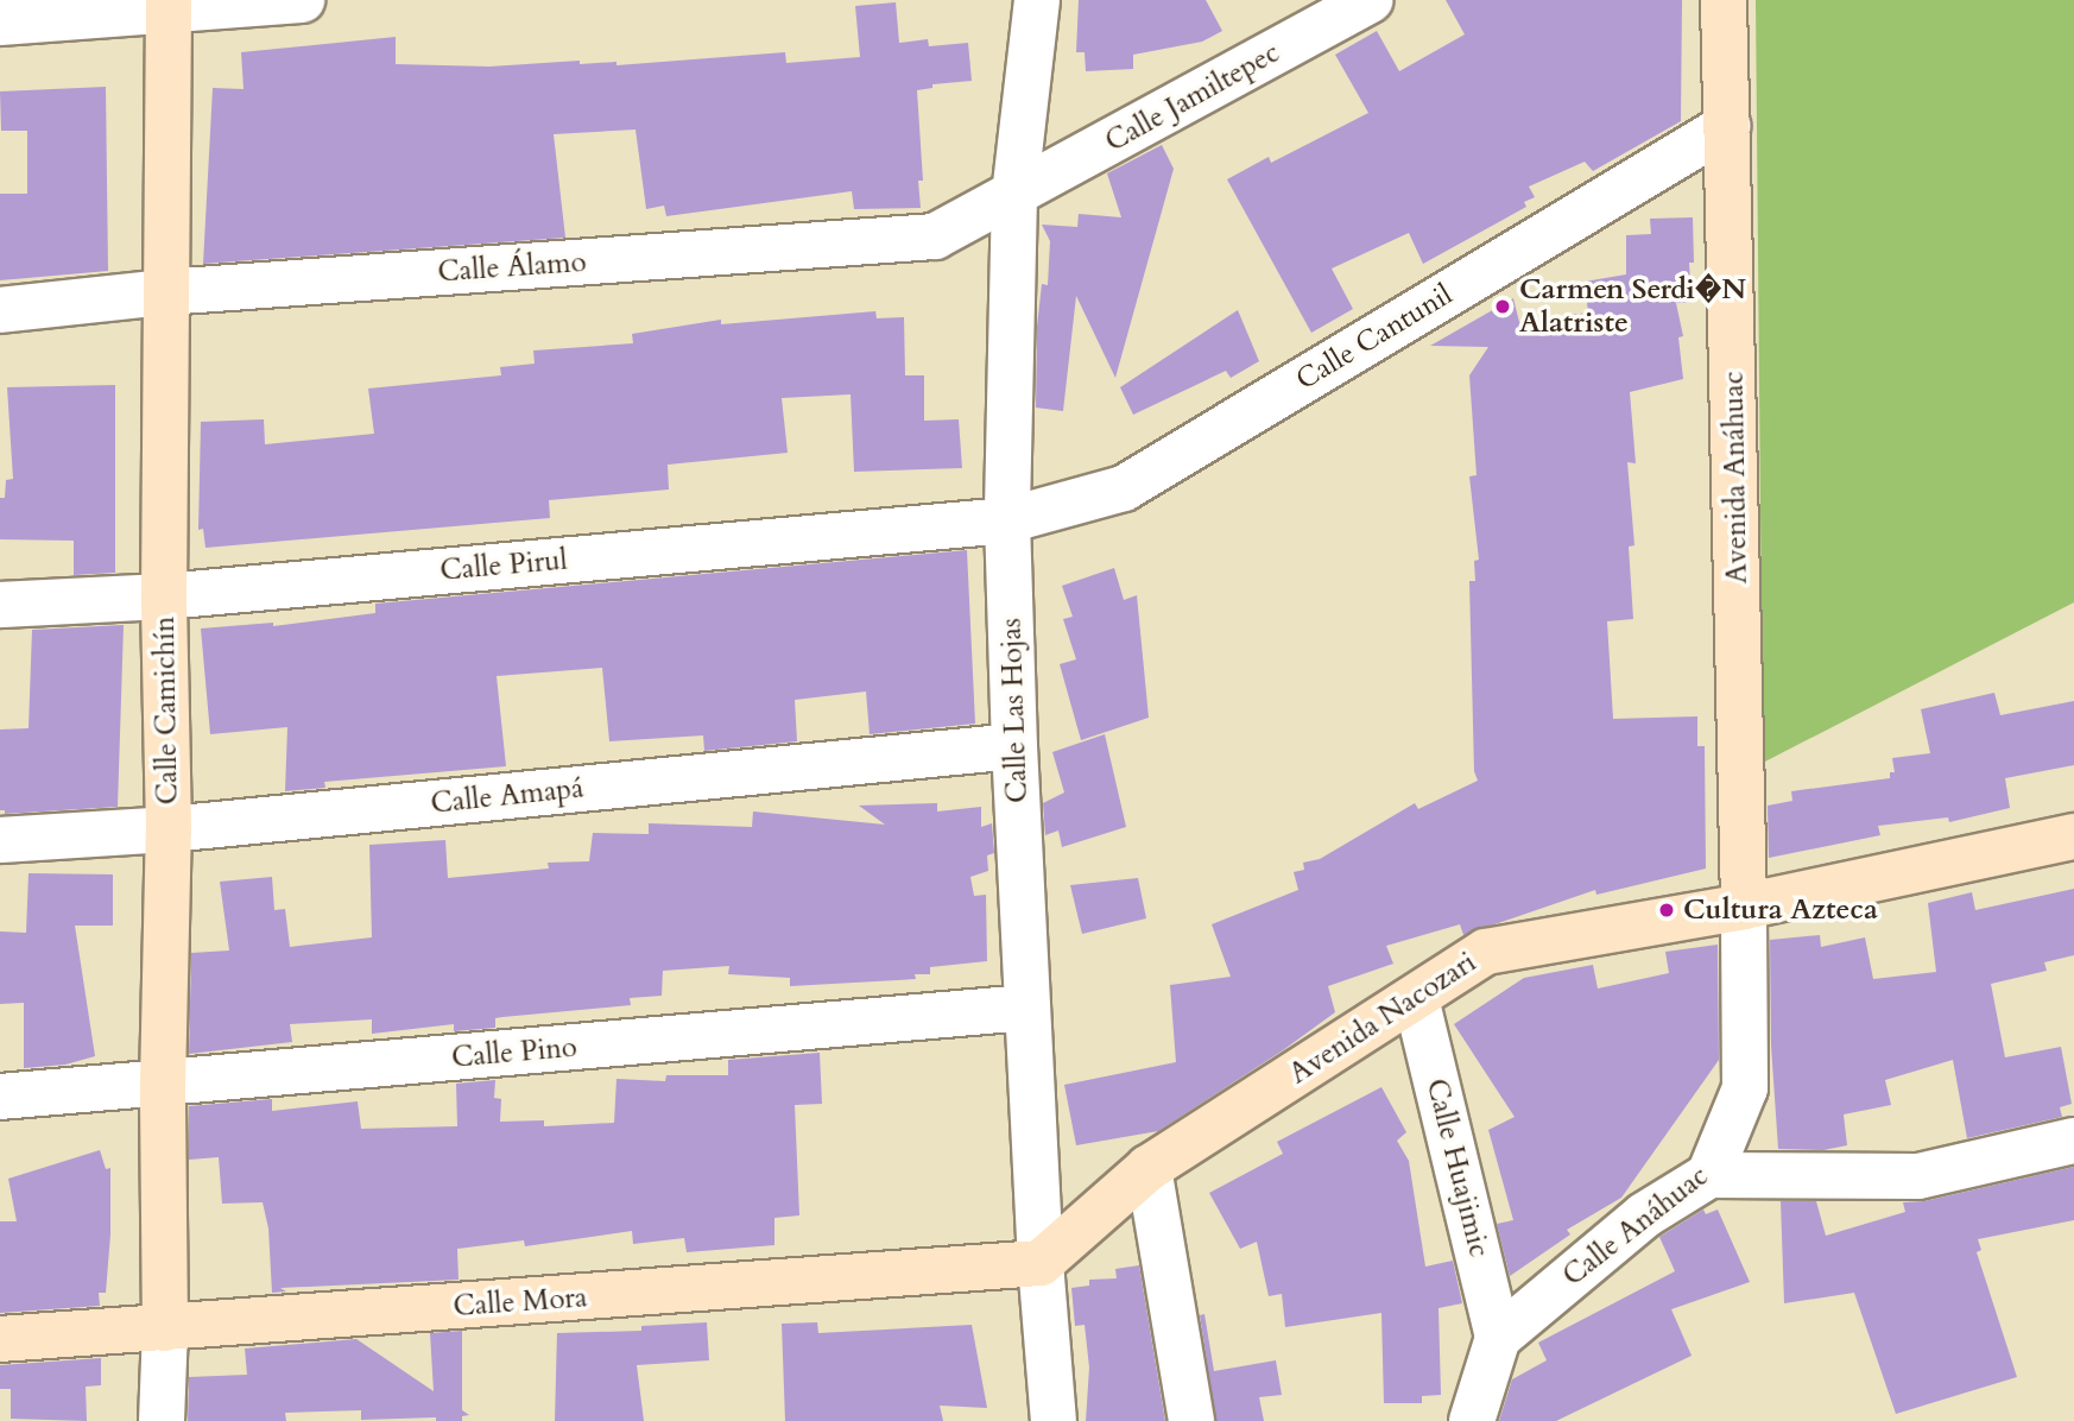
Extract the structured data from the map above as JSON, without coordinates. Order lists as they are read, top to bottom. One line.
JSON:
{"streets":{"street":["Calle Jamiltepec","Calle Álamo","Calle Cantunil","Avenida Anáhuac","Calle Pirul","Calle Camichín","Calle Las Hojas","Calle Amapá","Avenida Nacozari","Calle Pino","Calle Huajimic","Calle Anáhuac","Calle Mora"]},"crossings":[["Calle Jamiltepec","Calle Álamo"],["Calle Jamiltepec","Calle Las Hojas"],["Calle Álamo","Calle Camichín"],["Calle Álamo","Calle Las Hojas"],["Calle Cantunil","Avenida Anáhuac"],["Calle Cantunil","Calle Pirul"],["Calle Cantunil","Calle Las Hojas"],["Avenida Anáhuac","Avenida Nacozari"],["Avenida Anáhuac","Calle Anáhuac"],["Calle Pirul","Calle Camichín"],["Calle Pirul","Calle Las Hojas"],["Calle Camichín","Calle Amapá"],["Calle Camichín","Calle Pino"],["Calle Camichín","Calle Mora"],["Calle Las Hojas","Calle Amapá"],["Calle Las Hojas","Avenida Nacozari"],["Calle Las Hojas","Calle Pino"],["Calle Las Hojas","Calle Mora"],["Avenida Nacozari","Calle Huajimic"],["Avenida Nacozari","Calle Anáhuac"],["Avenida Nacozari","Calle Mora"],["Calle Huajimic","Calle Anáhuac"]],"places":["Carmen Serdi�N Alatriste","Cultura Azteca"]}
